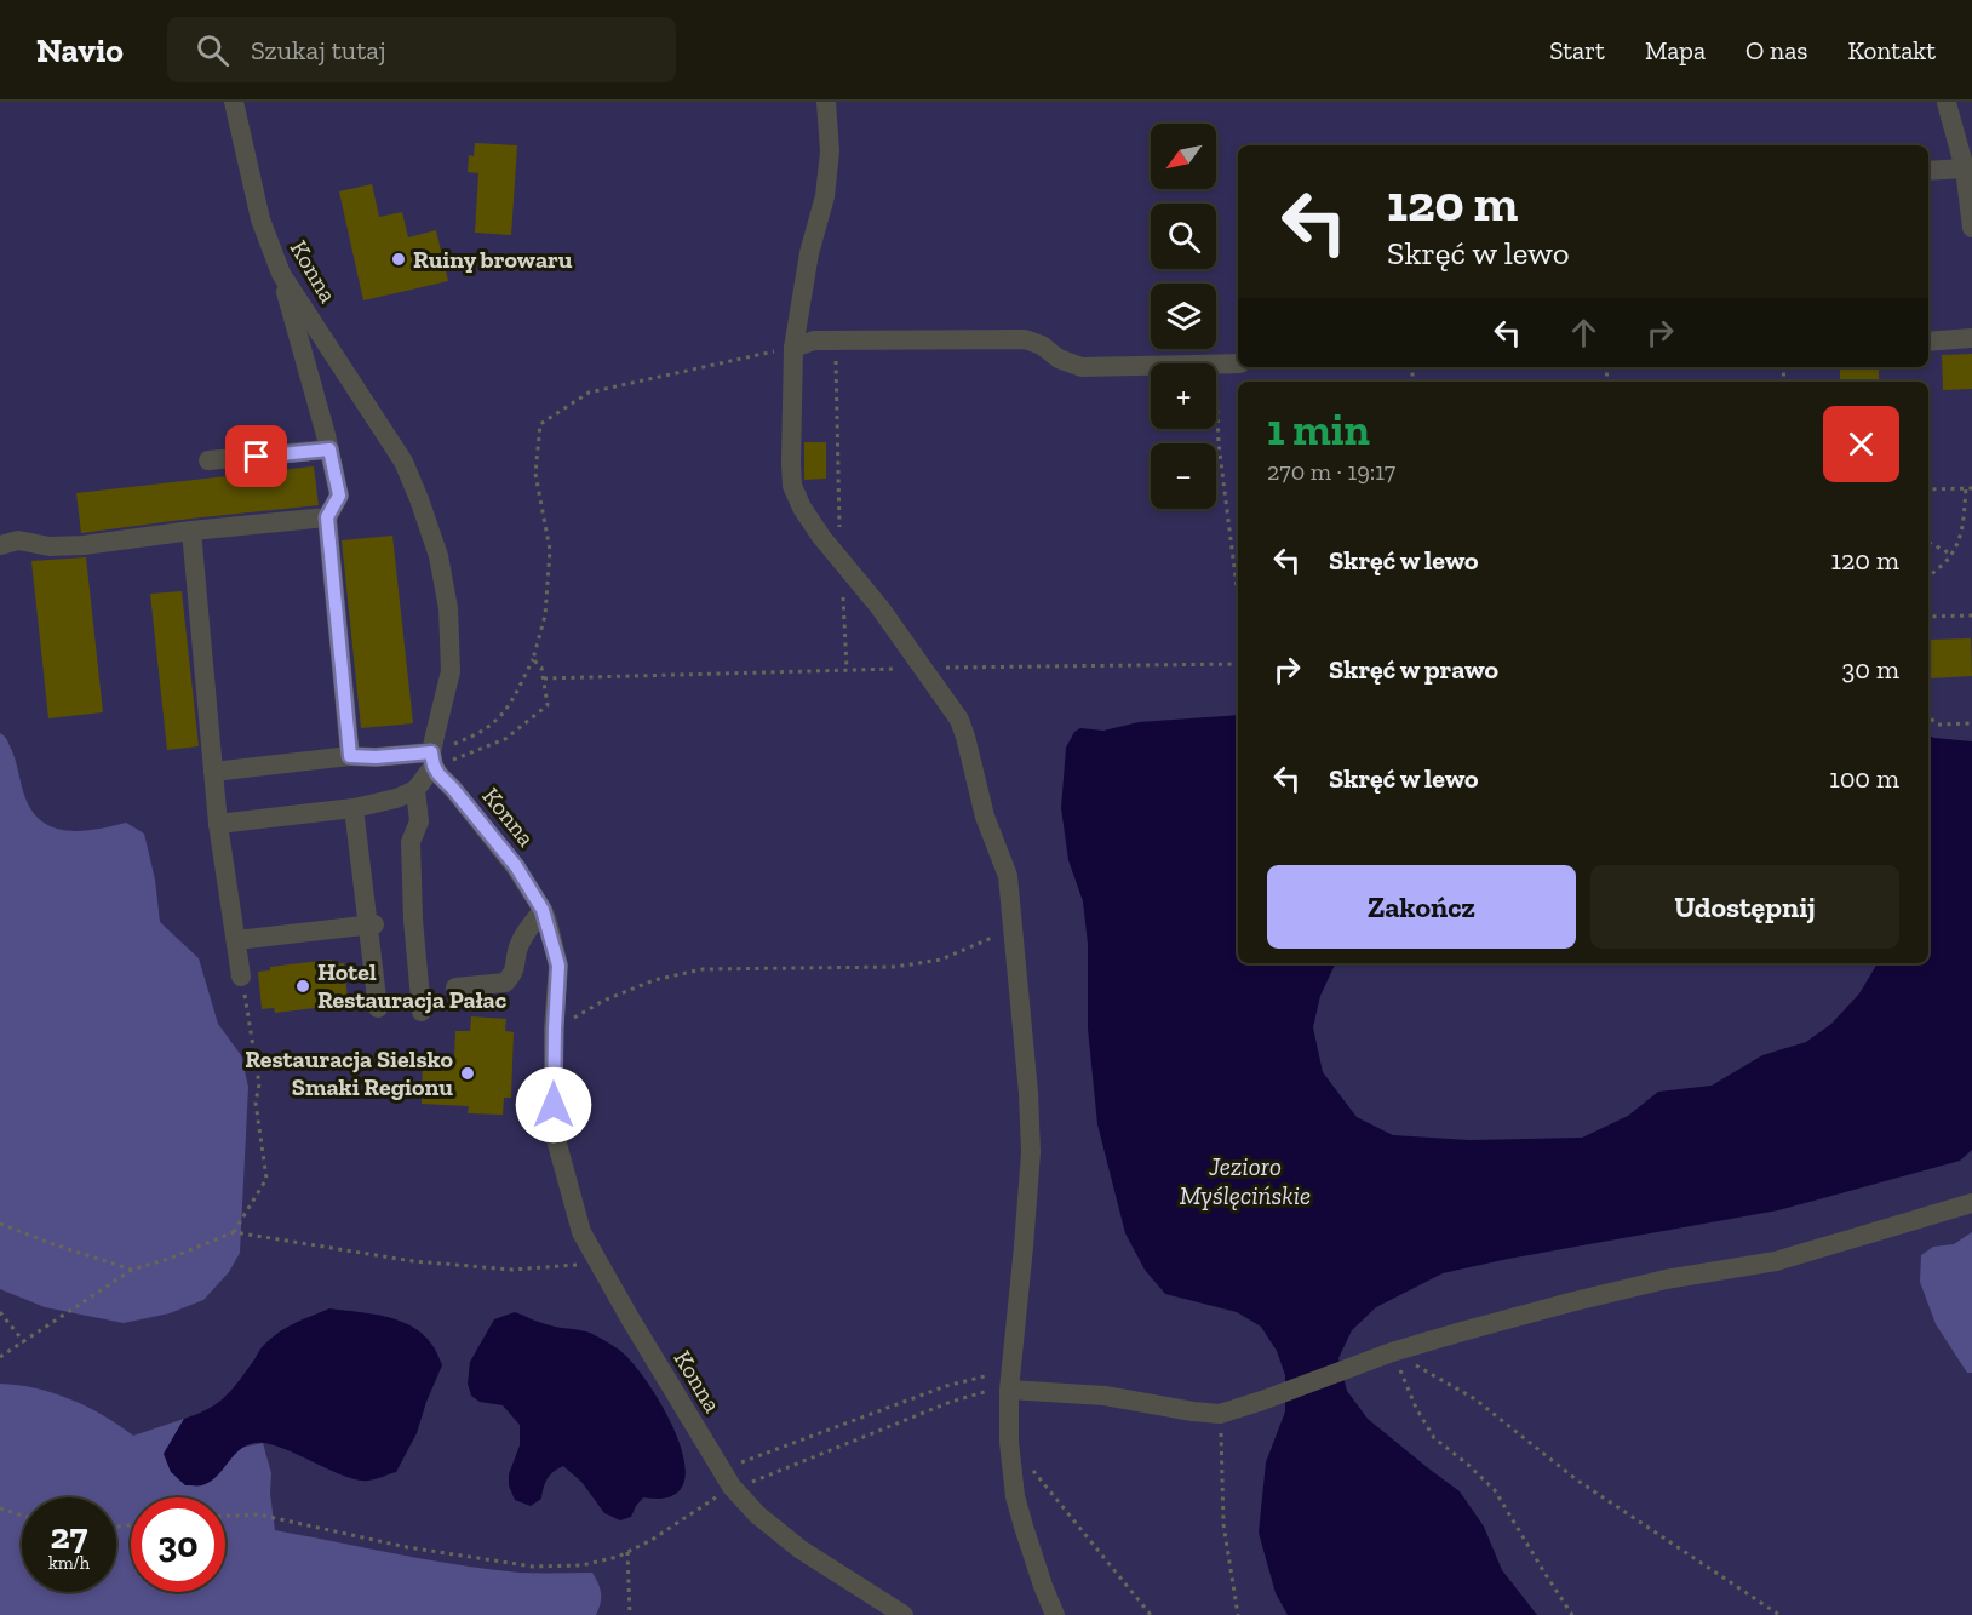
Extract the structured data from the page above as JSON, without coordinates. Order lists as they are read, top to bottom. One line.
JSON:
{"streets":{"street":["Konna"]},"water":["Jezioro Myślęcińskie"],"places":["Ruiny browaru","Hotel Restauracja Pałac","Restauracja Sielsko Smaki Regionu"],"north":"bottom left","page":{"header":"Navio","search":"Szukaj tutaj","nav":["Start","Mapa","O nas","Kontakt"],"map_buttons":["+","−"],"turn":["120 m","Skręć w lewo"],"heading":["1 min","270 m · 19:17"],"list":[{"name":"Skręć w lewo","value":"120 m"},{"name":"Skręć w prawo","value":"30 m"},{"name":"Skręć w lewo","value":"100 m"}],"buttons":["Zakończ","Udostępnij"],"speed":"27 km/h","limit":"30"}}
